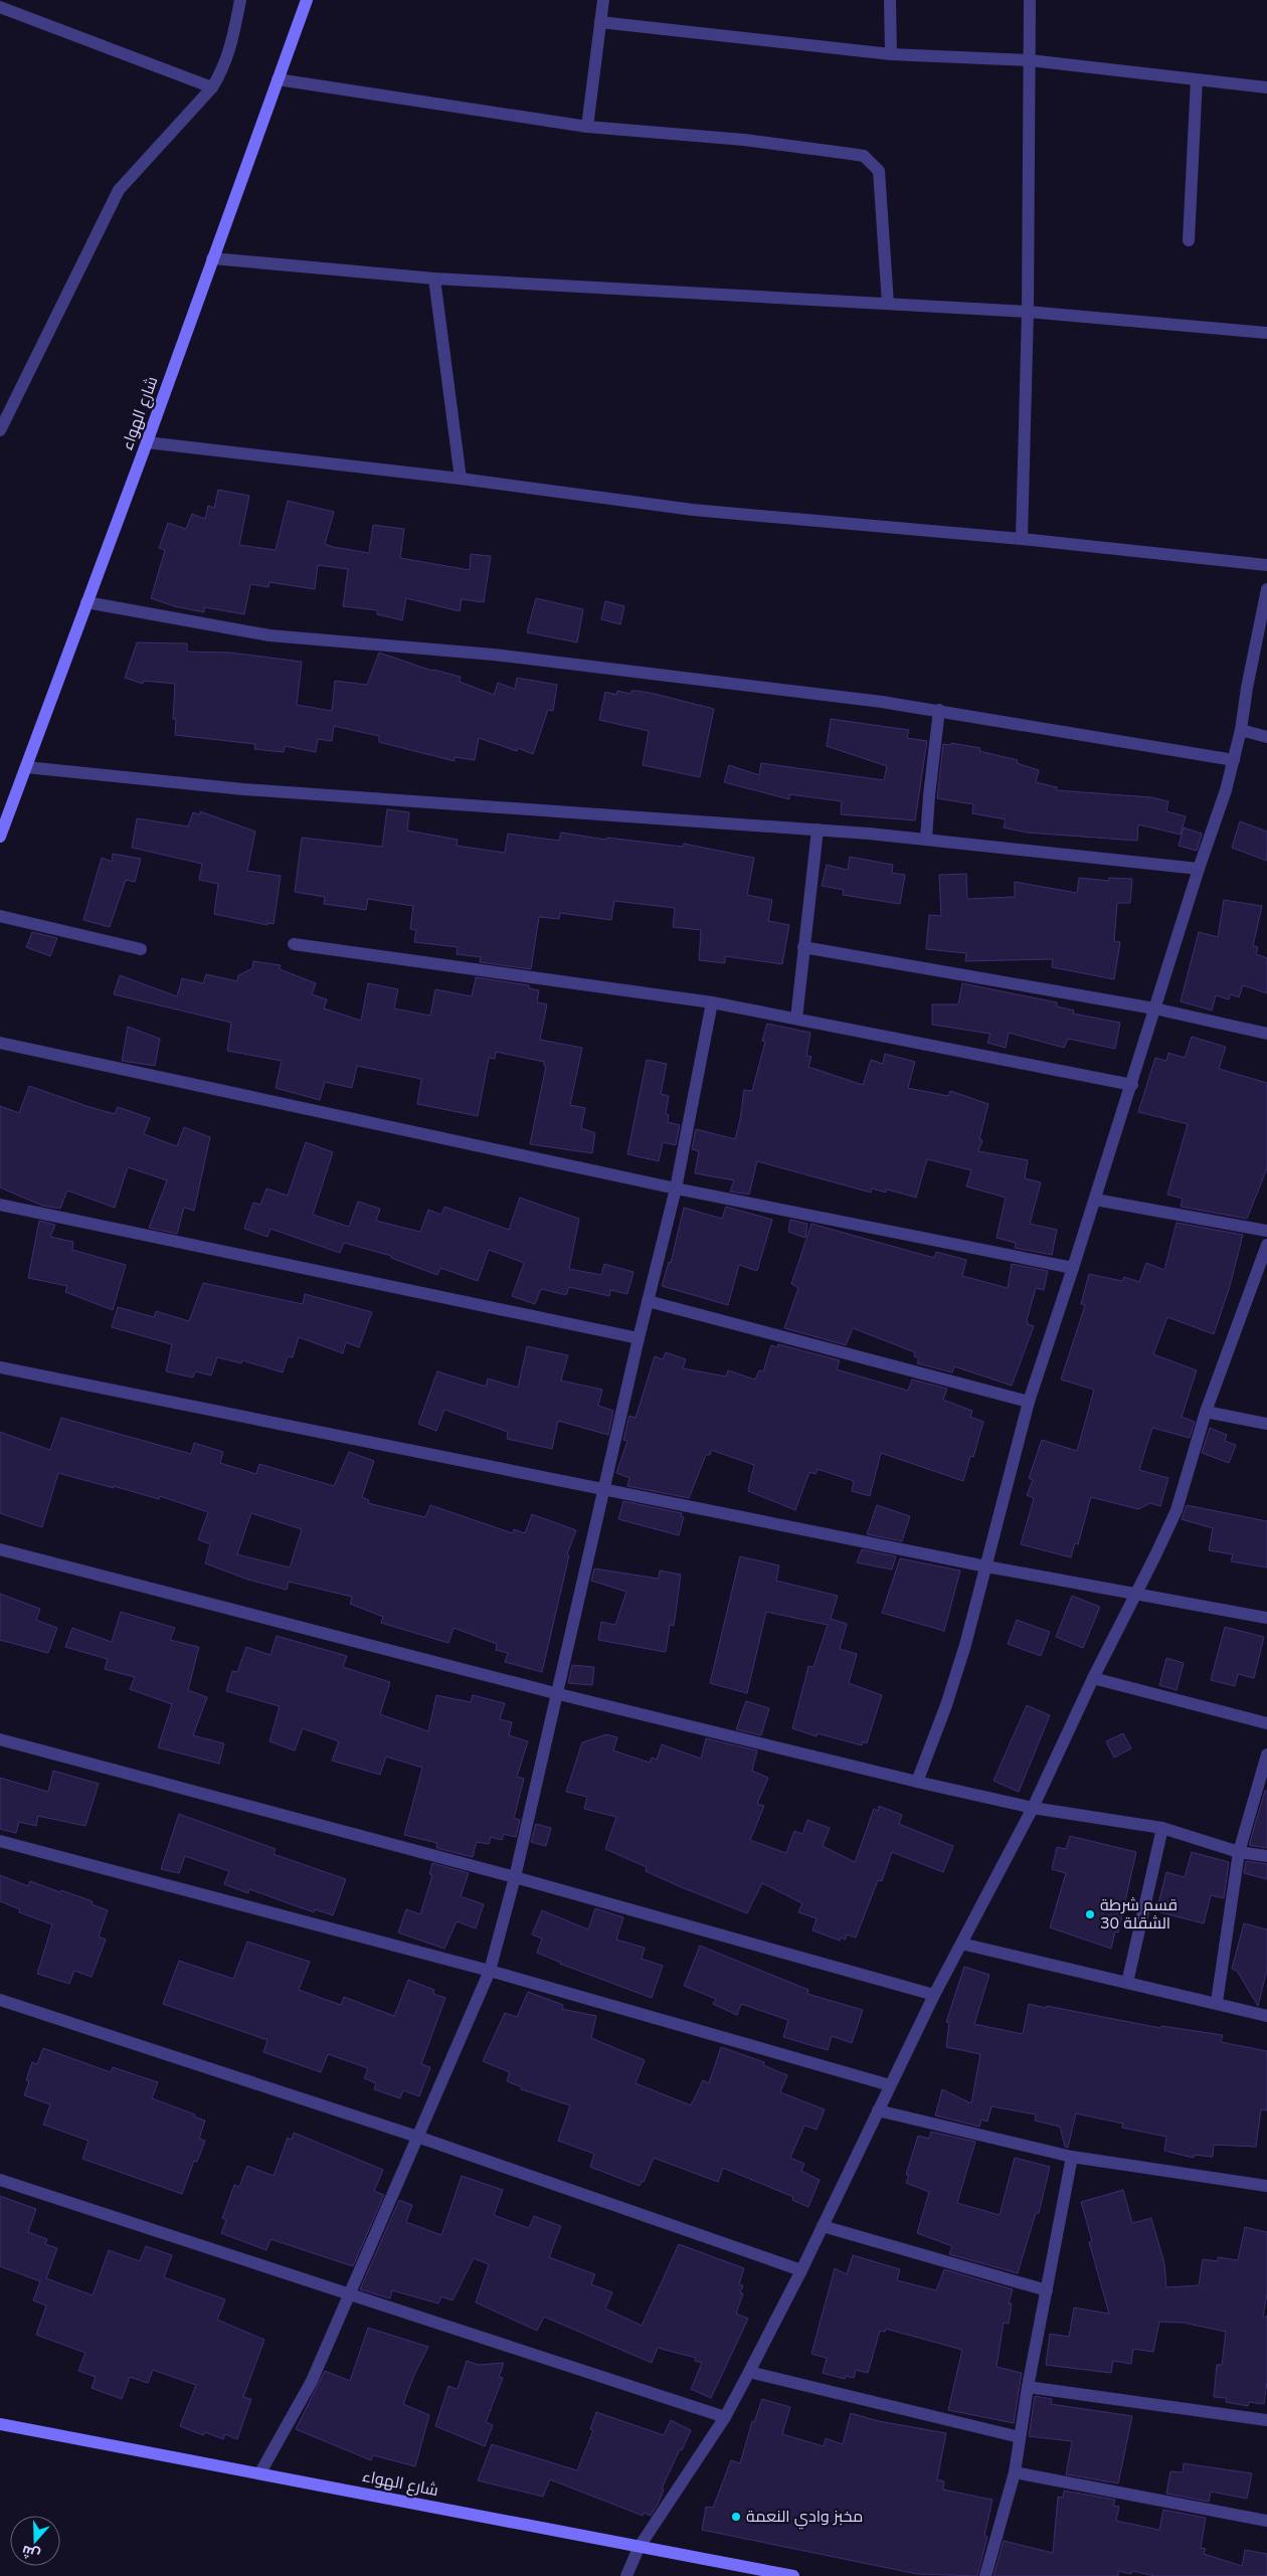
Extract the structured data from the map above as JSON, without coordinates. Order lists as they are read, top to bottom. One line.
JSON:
{"streets":{"street":["شارع الهواء"]},"places":["قسم شرطة الشقلة 30","مخبز وادي النعمة"],"north":"bottom"}
